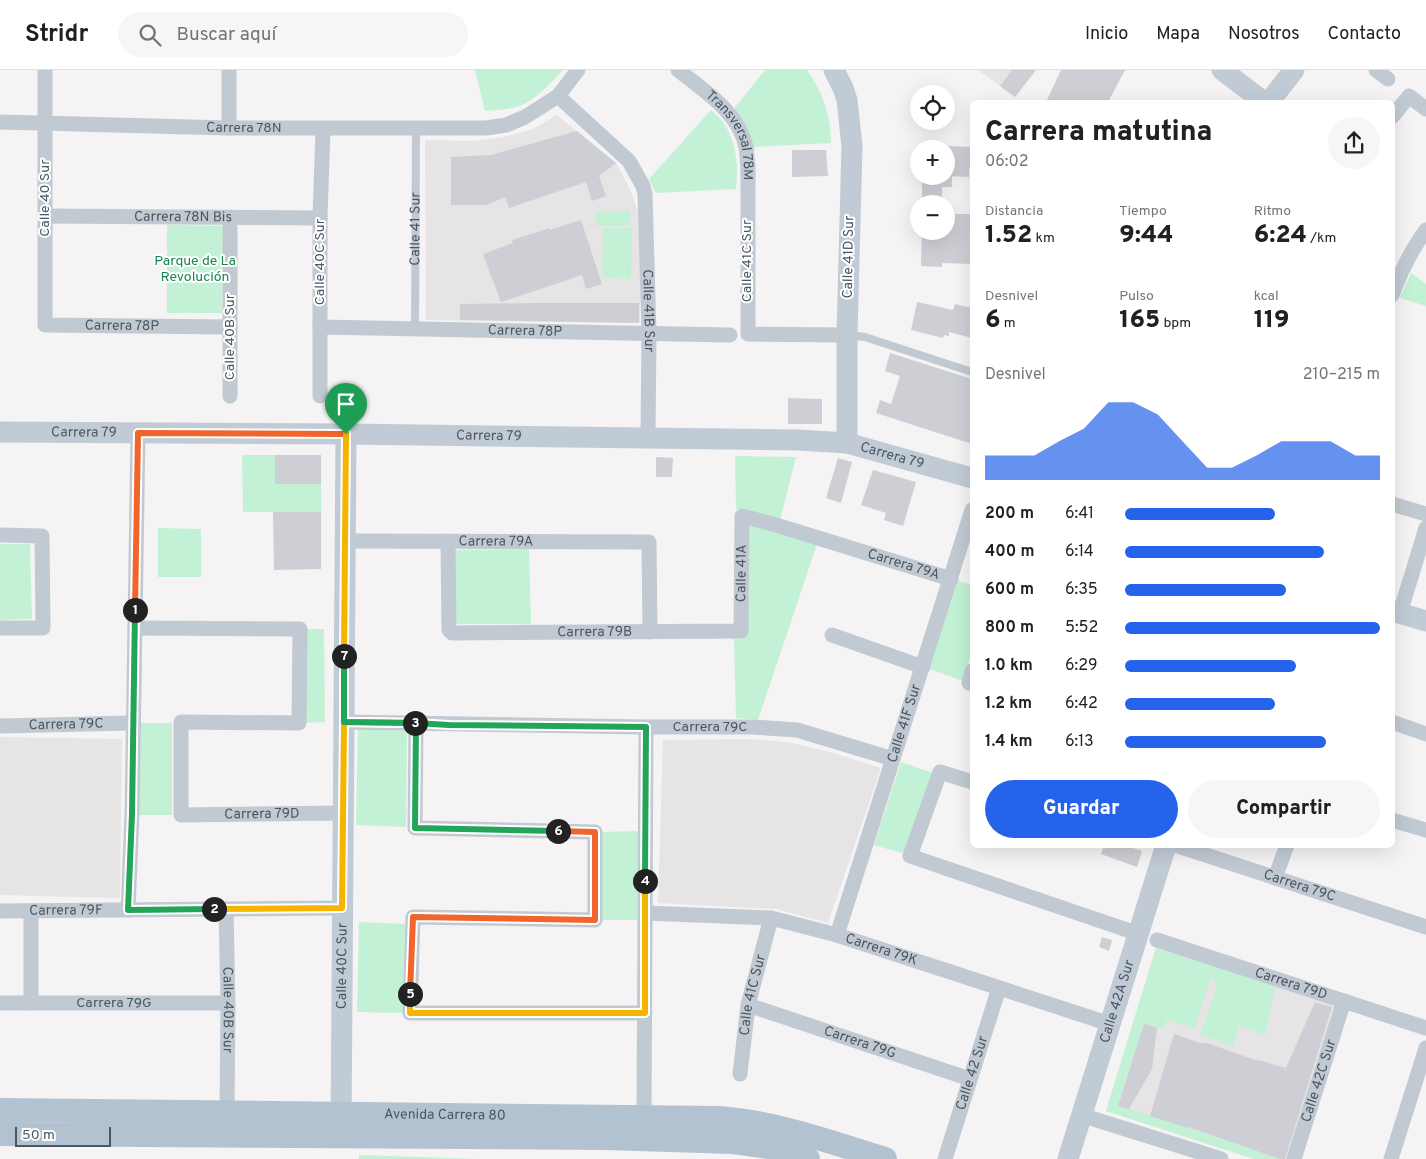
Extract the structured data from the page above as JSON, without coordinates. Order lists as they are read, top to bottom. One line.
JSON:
{"streets":{"main road":["Avenida Carrera 80"],"street":["Carrera 78N","Transversal 78M","Calle 40 Sur","Carrera 78N Bis","Calle 41D Sur","Calle 41C Sur","Calle 40C Sur","Calle 41B Sur","Carrera 78P","Calle 40B Sur","Carrera 79","Carrera 79A","Calle 41A","Carrera 79B","Calle 41F Sur","Carrera 79C","Carrera 79D","Carrera 79F","Carrera 79K","Calle 42A Sur","Carrera 79G","Calle 42 Sur","Calle 42C Sur"],"lane":["Calle 41 Sur"]},"crossings":[["Carrera 78N","Calle 40 Sur"],["Carrera 78N","Calle 41 Sur"],["Carrera 78N","Calle 40C Sur"],["Carrera 78N","Calle 41B Sur"],["Transversal 78M","Calle 41C Sur"],["Calle 40 Sur","Carrera 78N Bis"],["Calle 40 Sur","Carrera 78P"],["Carrera 78N Bis","Calle 40C Sur"],["Carrera 78N Bis","Calle 40B Sur"],["Calle 41 Sur","Carrera 78P"],["Calle 41D Sur","Calle 41C Sur"],["Calle 41D Sur","Carrera 79"],["Calle 41C Sur","Carrera 79K"],["Calle 41C Sur","Carrera 79G"],["Calle 40C Sur","Carrera 78P"],["Calle 40C Sur","Carrera 79"],["Calle 40C Sur","Carrera 79A"],["Calle 40C Sur","Carrera 79C"],["Calle 40C Sur","Carrera 79D"],["Calle 40C Sur","Carrera 79F"],["Calle 40C Sur","Avenida Carrera 80"],["Calle 41B Sur","Carrera 78P"],["Calle 41B Sur","Carrera 79"],["Carrera 78P","Calle 40B Sur"],["Calle 40B Sur","Carrera 79F"],["Calle 40B Sur","Carrera 79G"],["Calle 40B Sur","Avenida Carrera 80"],["Carrera 79A","Calle 41A"],["Carrera 79A","Carrera 79B"],["Carrera 79A","Calle 41F Sur"],["Calle 41A","Carrera 79B"],["Calle 41F Sur","Carrera 79C"],["Calle 41F Sur","Carrera 79K"],["Carrera 79D","Calle 42A Sur"],["Carrera 79D","Calle 42C Sur"],["Carrera 79K","Calle 42A Sur"],["Carrera 79K","Calle 42 Sur"],["Carrera 79G","Calle 42 Sur"]],"parks":["Parque de La Revolución"],"scale_bar":"50 m","page":{"header":"Stridr","search":"Buscar aquí","nav":["Inicio","Mapa","Nosotros","Contacto"],"map_buttons":["+","−"],"heading":["Carrera matutina","06:02"],"stats":[["Distancia","1.52 km"],["Tiempo","9:44"],["Ritmo","6:24 /km"],["Desnivel","6 m"],["Pulso","165 bpm"],["kcal","119"]],"chart":["Desnivel","210–215 m"],"list":[{"name":"200 m","note":"6:41"},{"name":"400 m","note":"6:14"},{"name":"600 m","note":"6:35"},{"name":"800 m","note":"5:52"},{"name":"1.0 km","note":"6:29"},{"name":"1.2 km","note":"6:42"},{"name":"1.4 km","note":"6:13"}],"pins":["1","7","3","6","4","2","5"],"buttons":["Guardar","Compartir"],"scale":"50 m"}}
